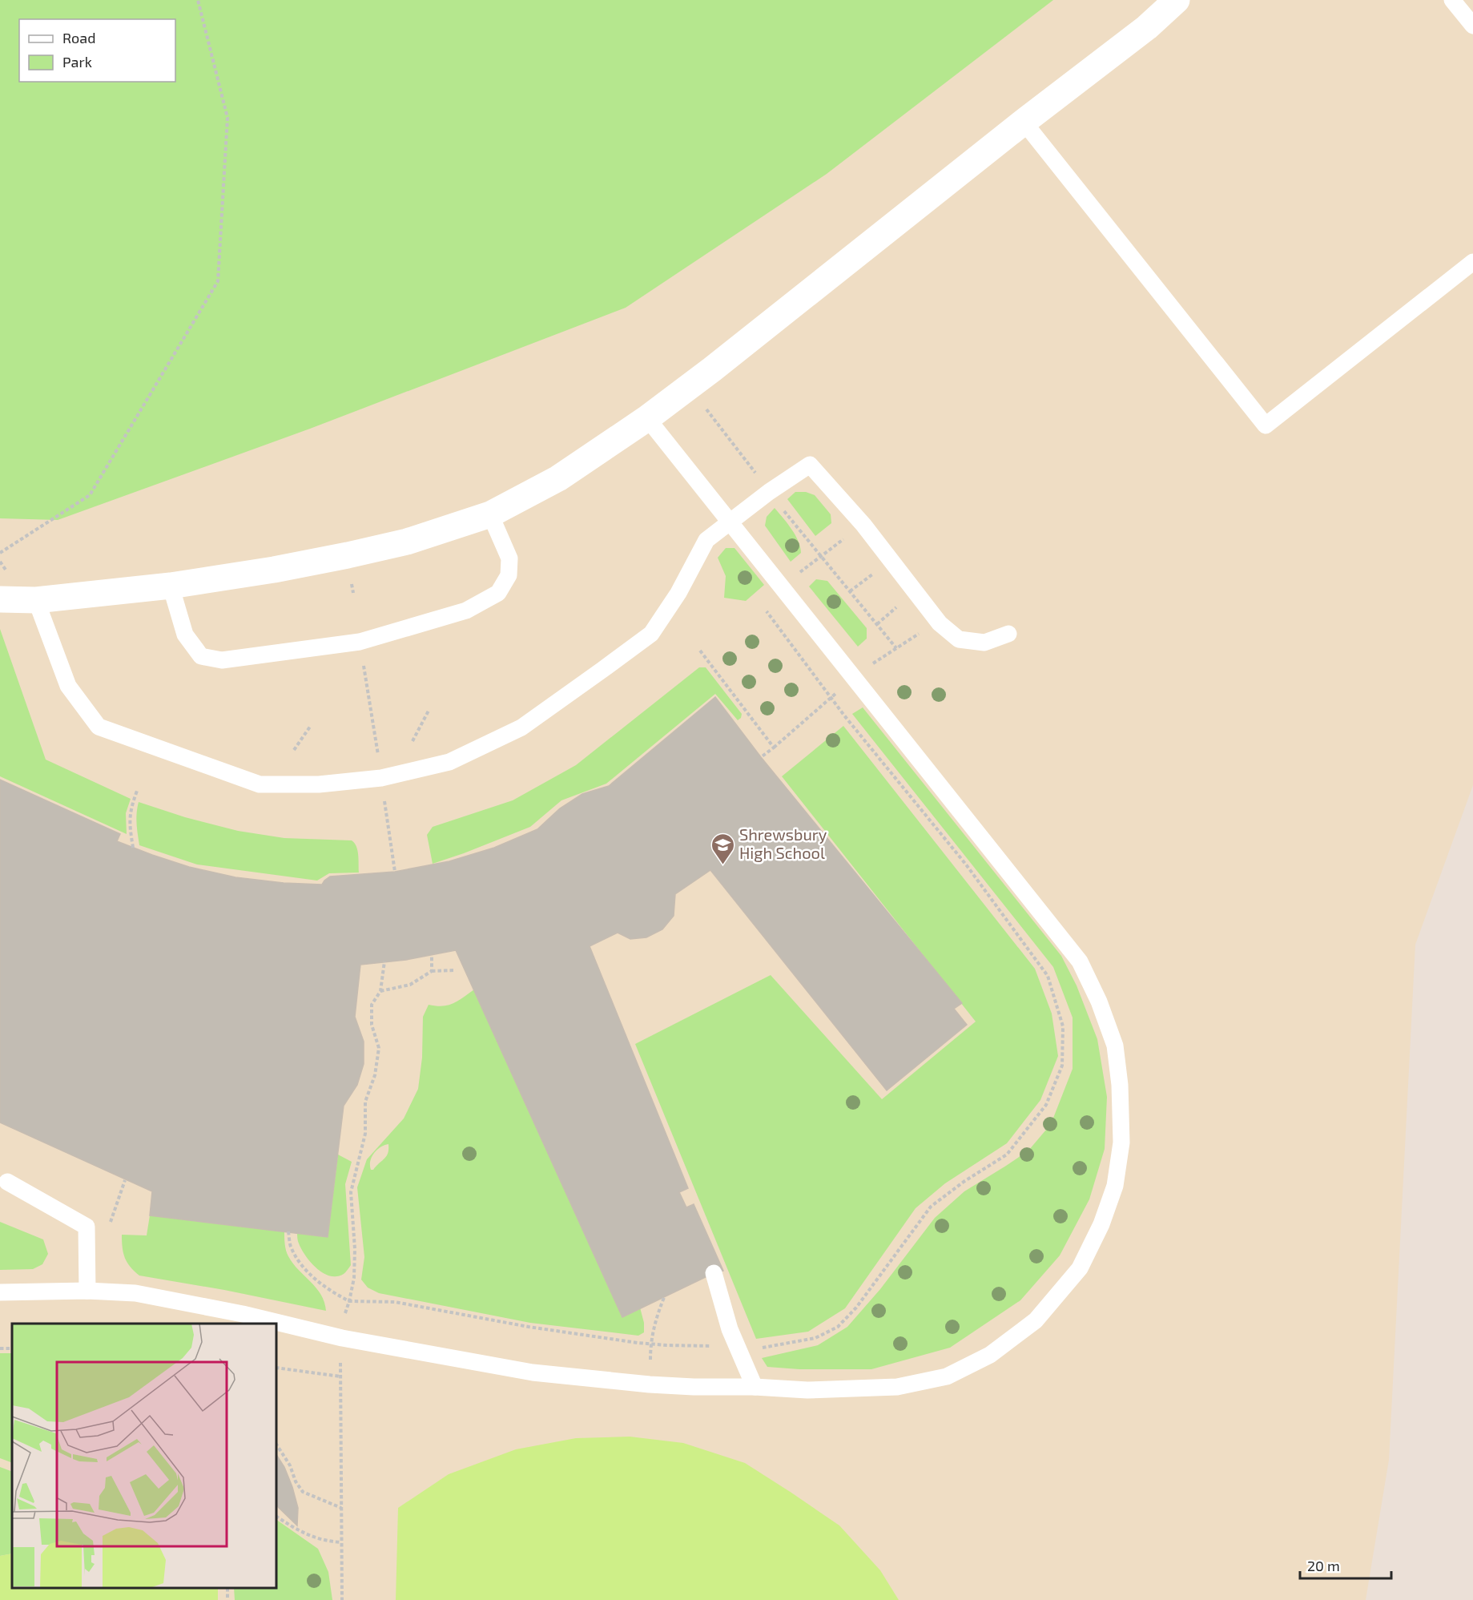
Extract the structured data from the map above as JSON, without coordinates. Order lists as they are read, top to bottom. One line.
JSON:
{"places":{"school or university":["Shrewsbury High School"]},"legend":["Road","Park"],"scale_bar":"20 m"}
